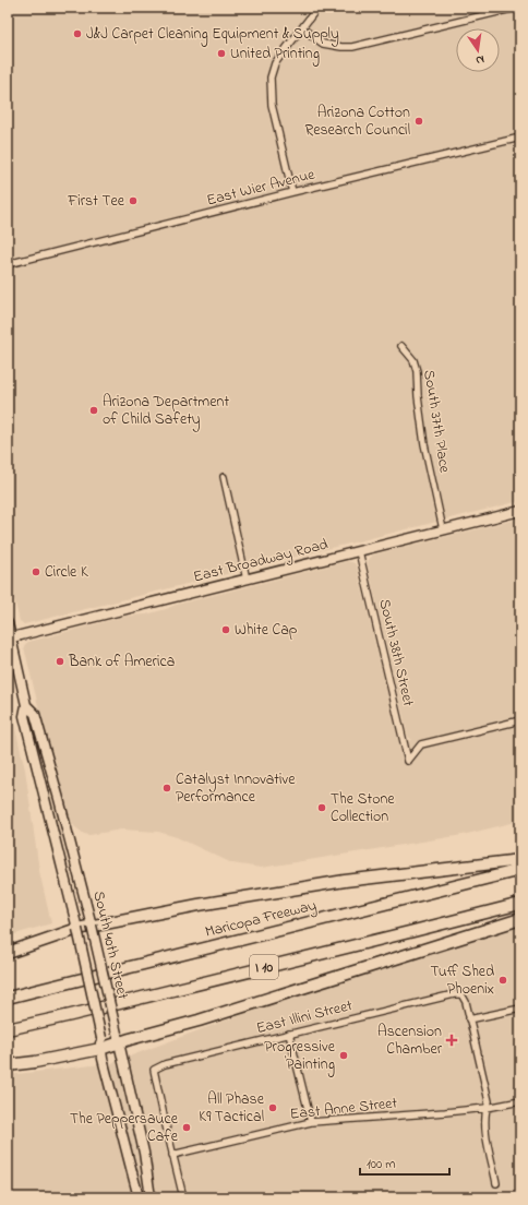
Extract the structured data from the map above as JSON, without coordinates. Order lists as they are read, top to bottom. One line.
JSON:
{"streets":{"highway":["Maricopa Freeway","I 10"],"main road":["East Broadway Road","South 40th Street"],"street":["East Wier Avenue","South 37th Place","South 38th Street","East Illini Street","East Anne Street"]},"crossings":[["South 37th Place","East Broadway Road"],["East Broadway Road","South 38th Street"],["East Broadway Road","South 40th Street"],["East Illini Street","East Anne Street"]],"places":{"other":["J&J Carpet Cleaning Equipment & Supply","United Printing","Arizona Cotton Research Council","First Tee","Arizona Department of Child Safety","Circle K","White Cap","Bank of America","Catalyst Innovative Performance","The Stone Collection","Tuff Shed Phoenix","Progressive Painting","All Phase K9 Tactical","The Peppersauce Cafe"],"health":["Ascension Chamber"]},"scale_bar":"100 m","north":"bottom"}
